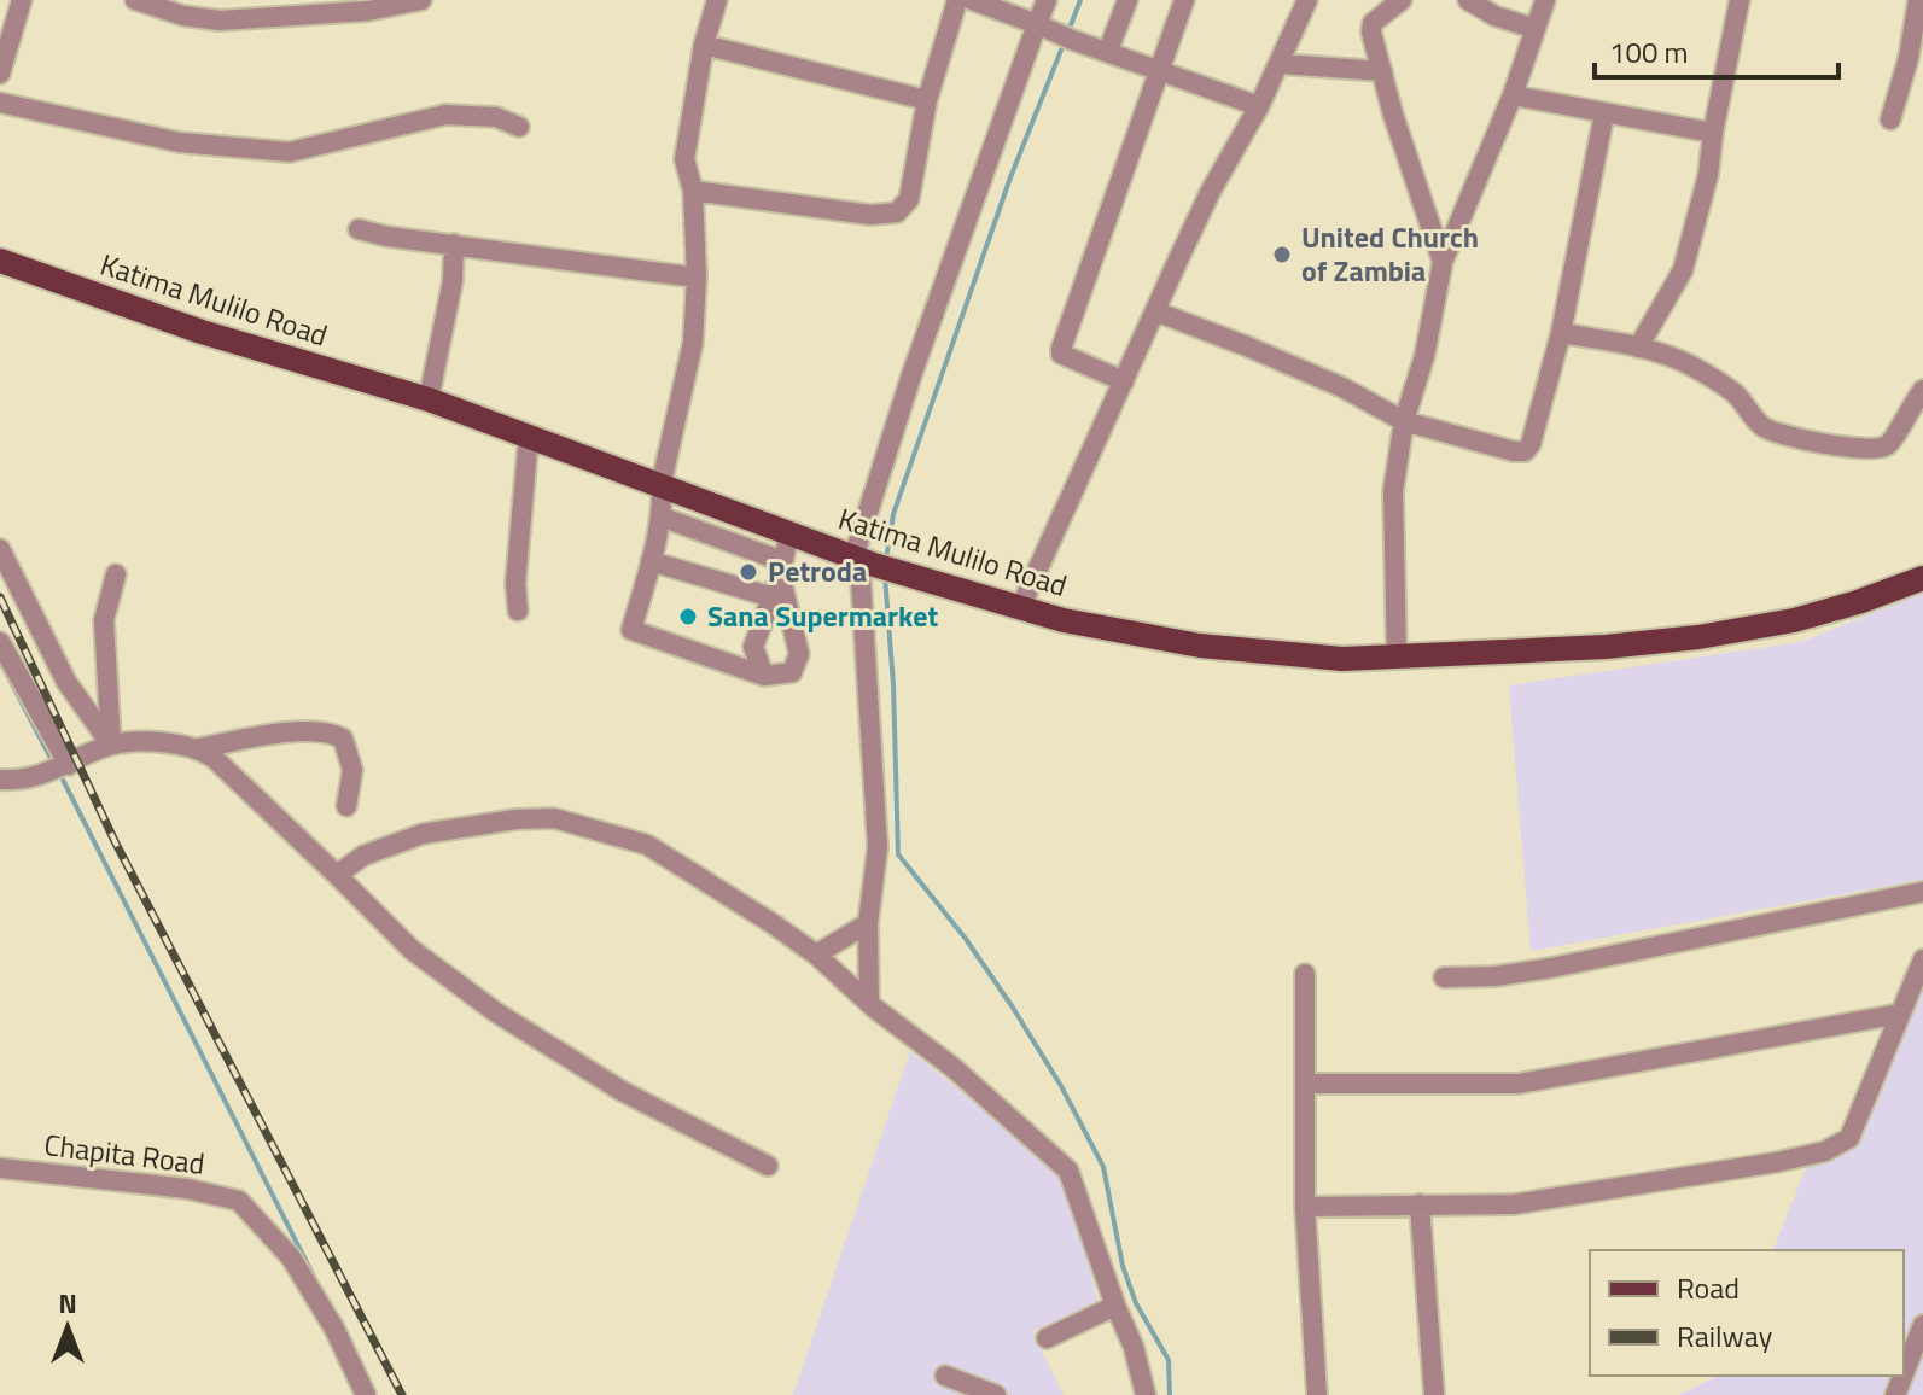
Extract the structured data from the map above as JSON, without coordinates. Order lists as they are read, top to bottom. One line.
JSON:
{"streets":{"main road":["Katima Mulilo Road"],"street":["Chapita Road"]},"places":["United Church of Zambia","Petroda","Sana Supermarket"],"legend":["Road","Railway"],"scale_bar":"100 m","north":"top"}
